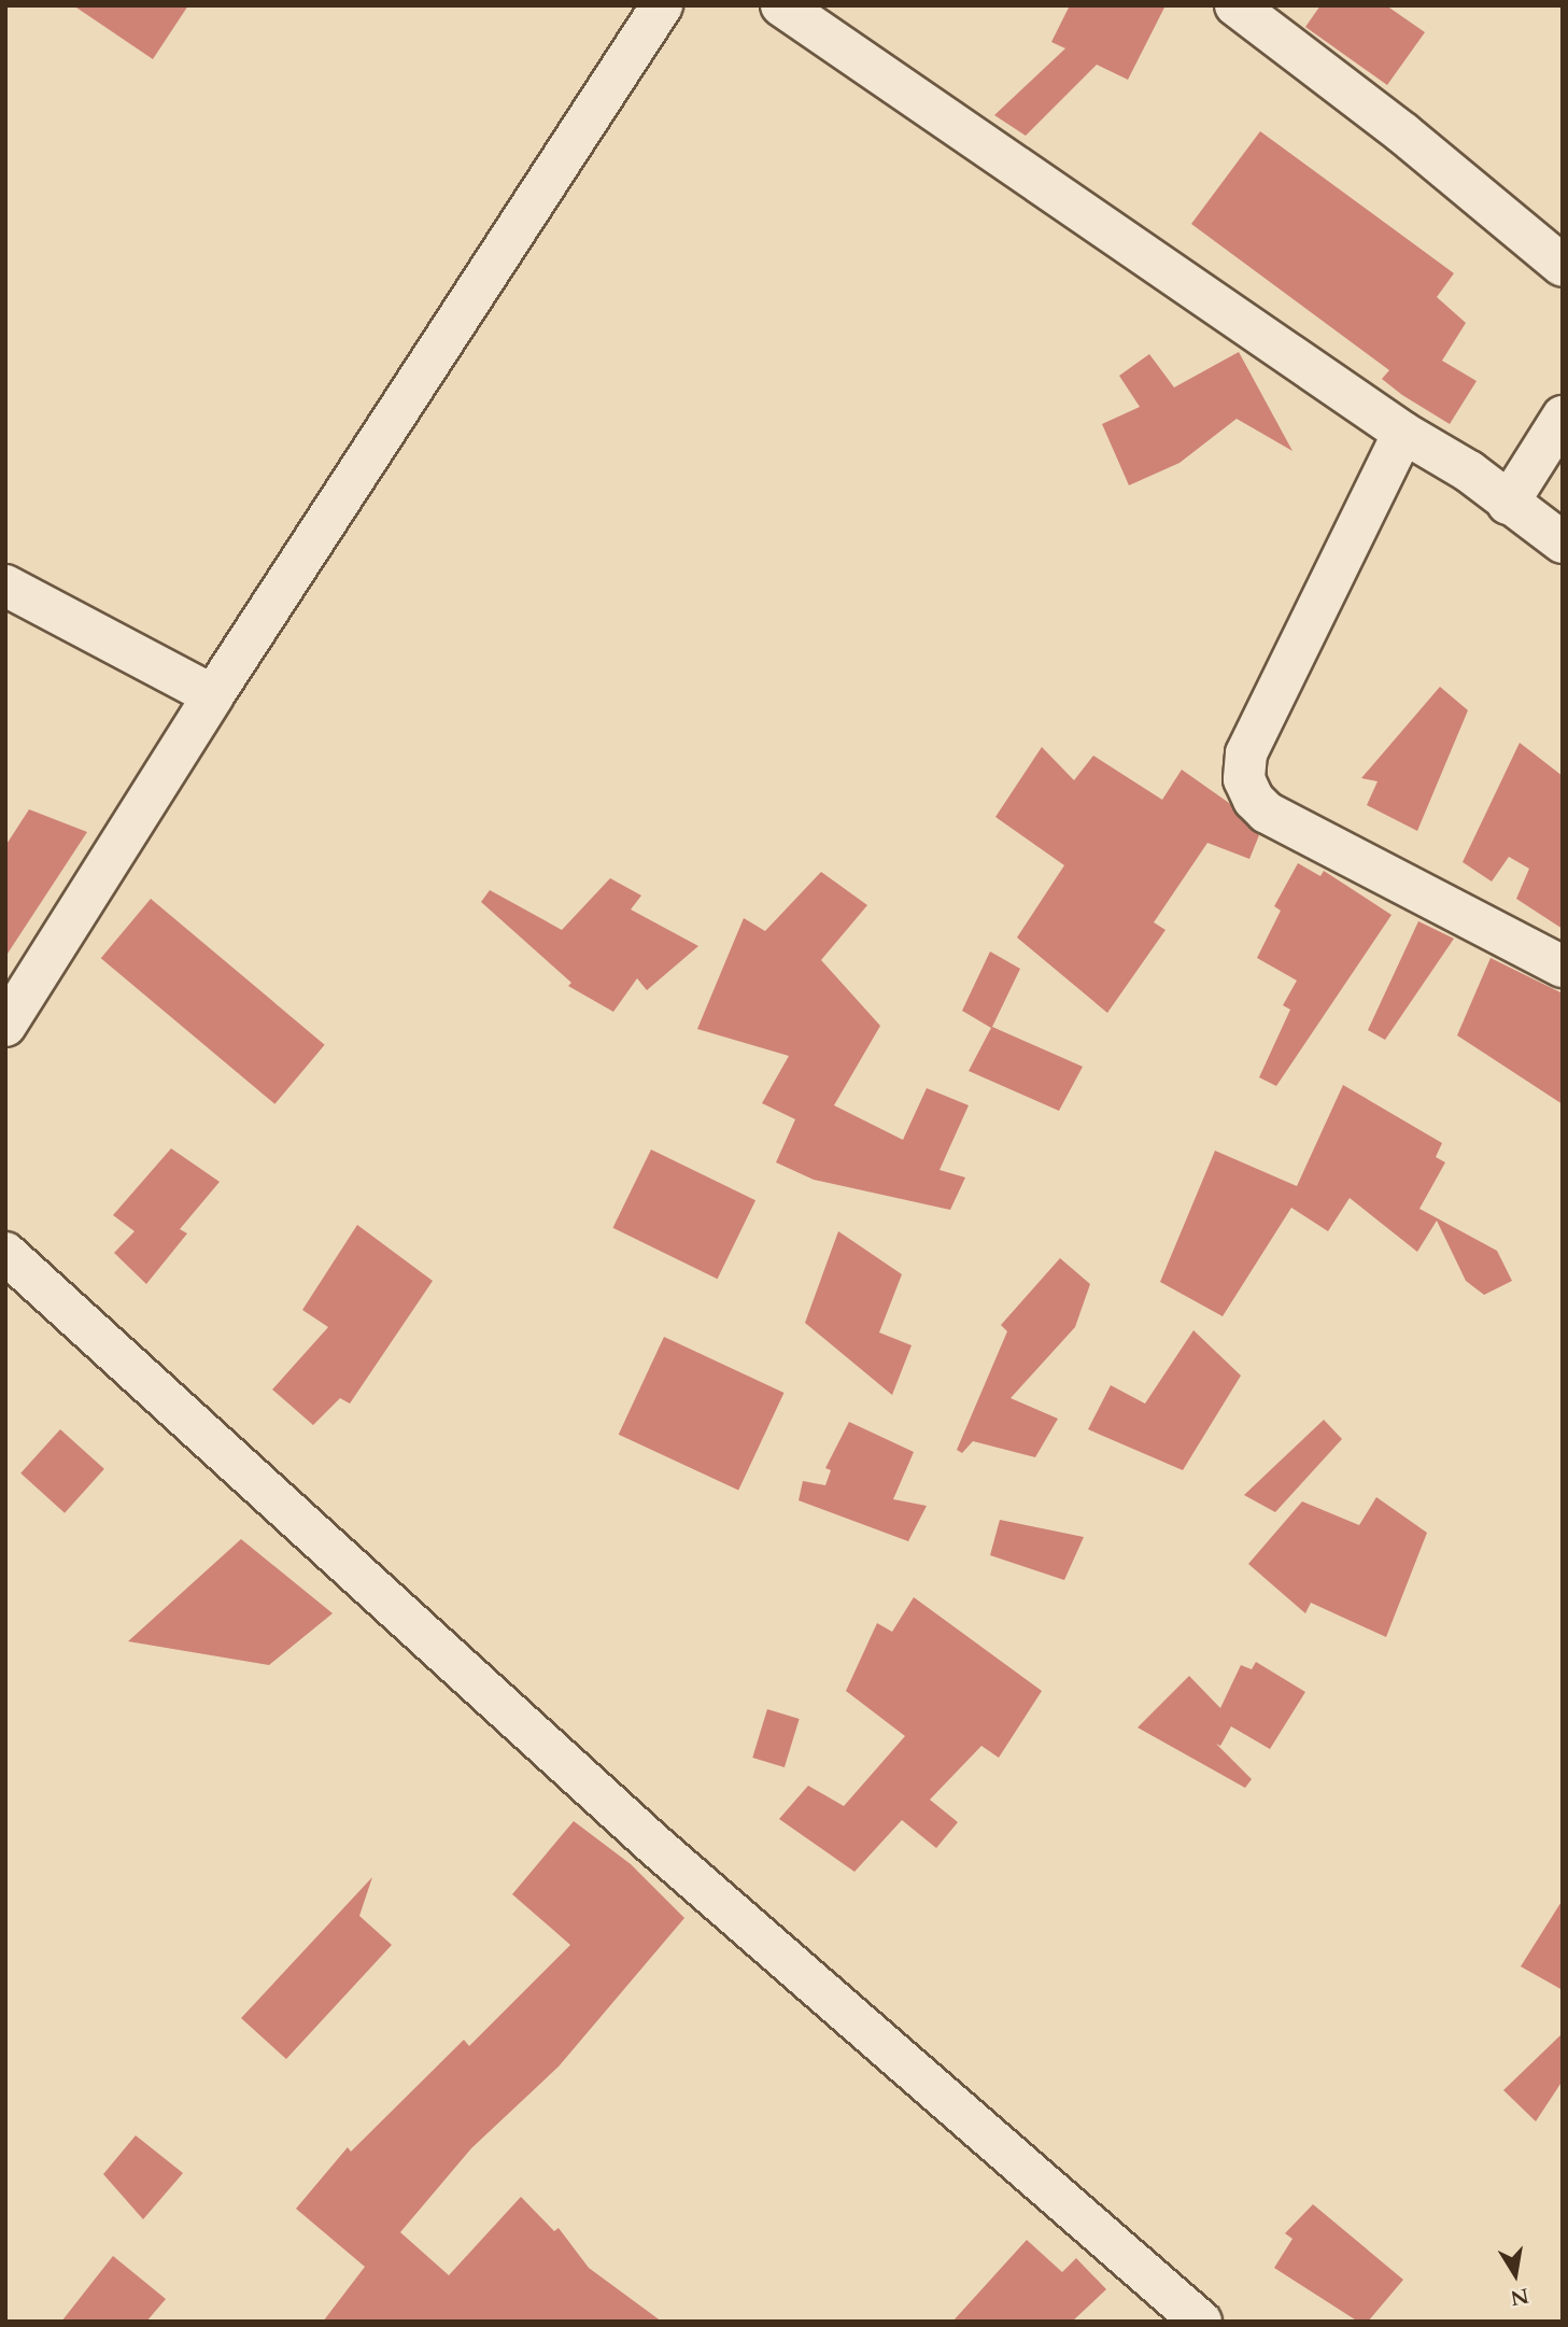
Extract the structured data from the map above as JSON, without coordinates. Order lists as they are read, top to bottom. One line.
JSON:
{"north":"bottom"}
